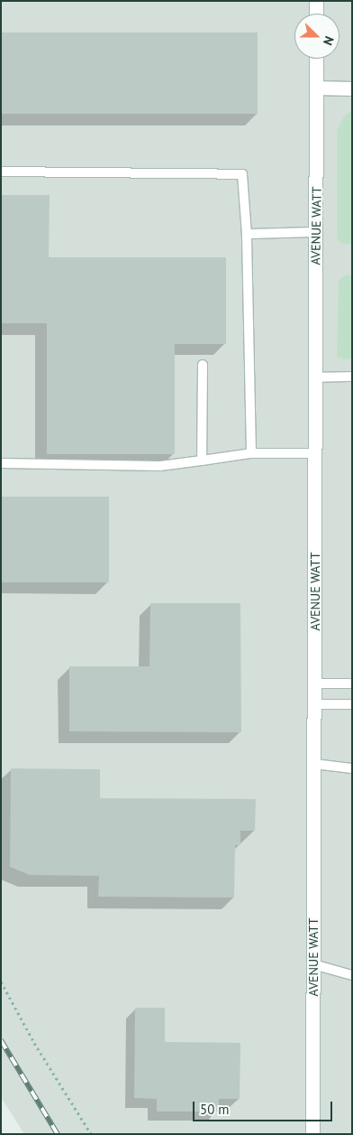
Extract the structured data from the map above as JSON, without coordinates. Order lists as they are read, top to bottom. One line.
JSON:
{"streets":{"street":["AVENUE WATT"]},"scale_bar":"50 m","north":"right"}
